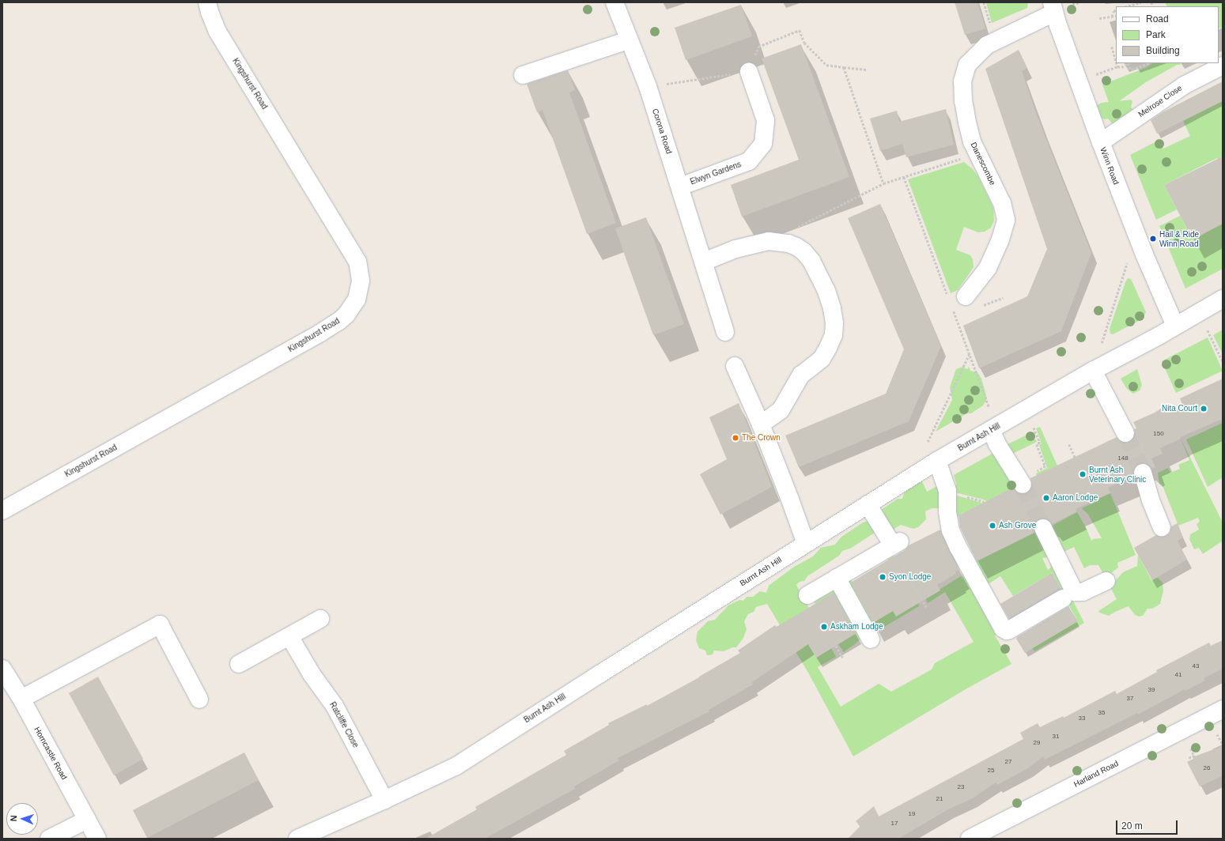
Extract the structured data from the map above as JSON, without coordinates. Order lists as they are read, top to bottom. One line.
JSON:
{"streets":{"street":["Kingshurst Road","Melrose Close","Corona Road","Danescombe","Winn Road","Elwyn Gardens","Burnt Ash Hill","Ratcliffe Close","Horncastle Road","Harland Road"]},"crossings":[["Melrose Close","Winn Road"],["Corona Road","Elwyn Gardens"],["Danescombe","Winn Road"],["Winn Road","Burnt Ash Hill"],["Burnt Ash Hill","Ratcliffe Close"]],"places":["Hail & Ride Winn Road","Nita Court","The Crown","Burnt Ash Veterinary Clinic","Aaron Lodge","Ash Grove","Syon Lodge","Askham Lodge"],"house_numbers":["150","148","43","41","39","37","35","33","31","29","27","26","25","23","21","19","17"],"legend":["Road","Park","Building"],"scale_bar":"20 m","north":"left"}
